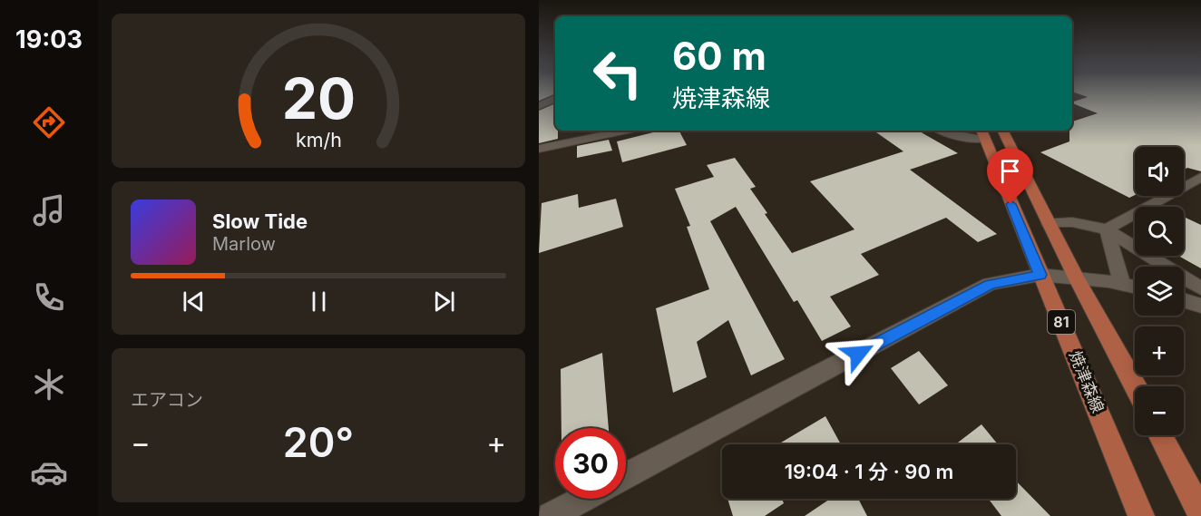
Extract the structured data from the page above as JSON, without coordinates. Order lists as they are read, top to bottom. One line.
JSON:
{"streets":{"main road":["81","焼津森線"]},"page":{"tabs":"19:03","turn":["60 m","焼津森線"],"map_buttons":["+","−"],"song":["Slow Tide","Marlow"],"tile":"エアコン","heat":["−","20°","+"],"limit":"30","trip":"19:04 · 1 分 · 90 m","gauge":["20","km/h"]}}
